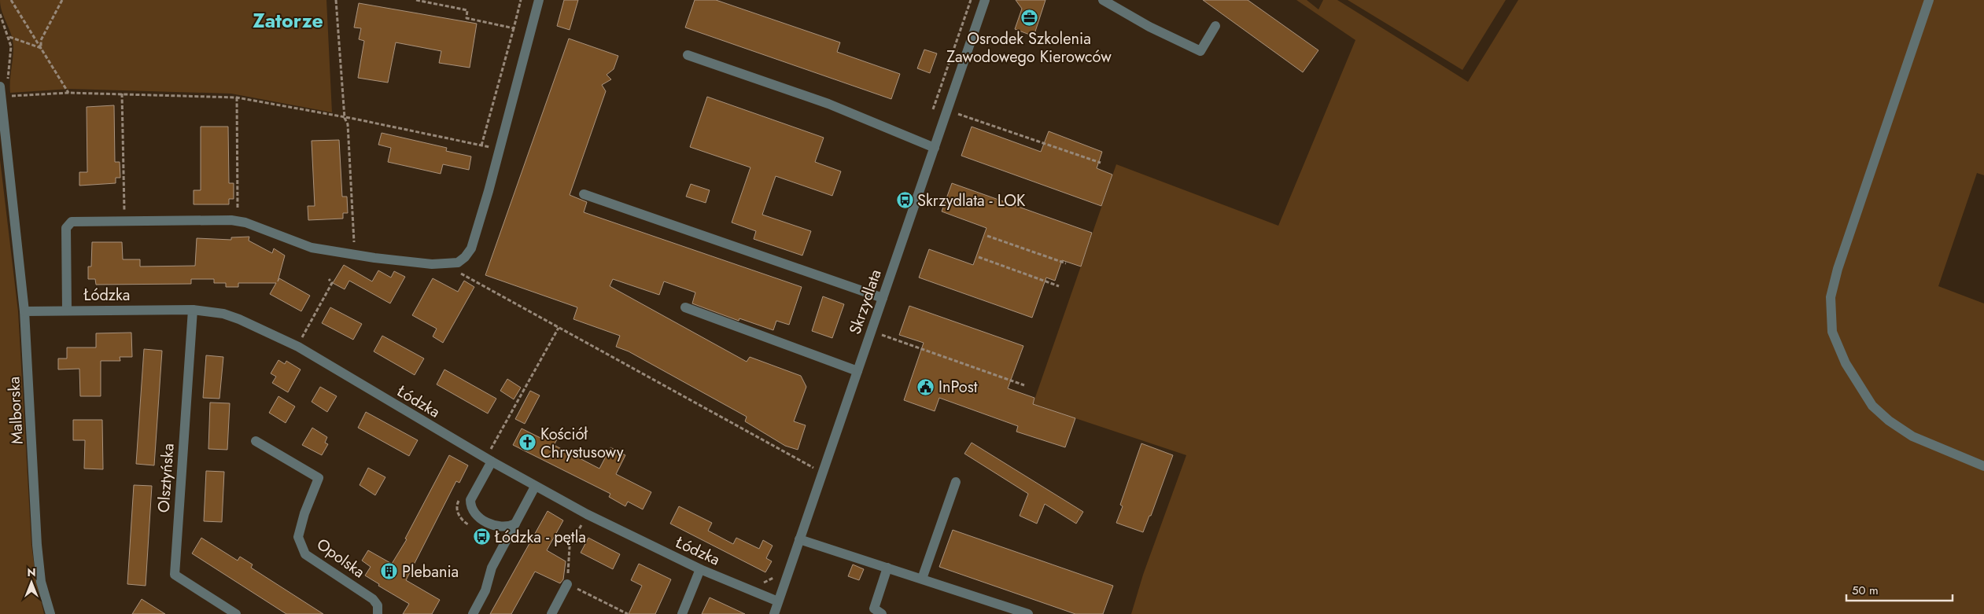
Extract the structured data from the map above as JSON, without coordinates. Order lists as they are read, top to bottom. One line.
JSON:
{"streets":{"street":["Łódzka","Skrzydlata","Malborska","Olsztyńska","Opolska"]},"crossings":[["Łódzka","Skrzydlata"],["Łódzka","Malborska"],["Łódzka","Olsztyńska"]],"districts":["Zatorze"],"places":{"office":["Osrodek Szkolenia Zawodowego Kierowców"],"bus stop":["Skrzydlata - LOK","Łódzka - pętla"],"public building":["InPost"],"church":["Kościół Chrystusowy"],"building":["Plebania"]},"scale_bar":"50 m","north":"top"}
